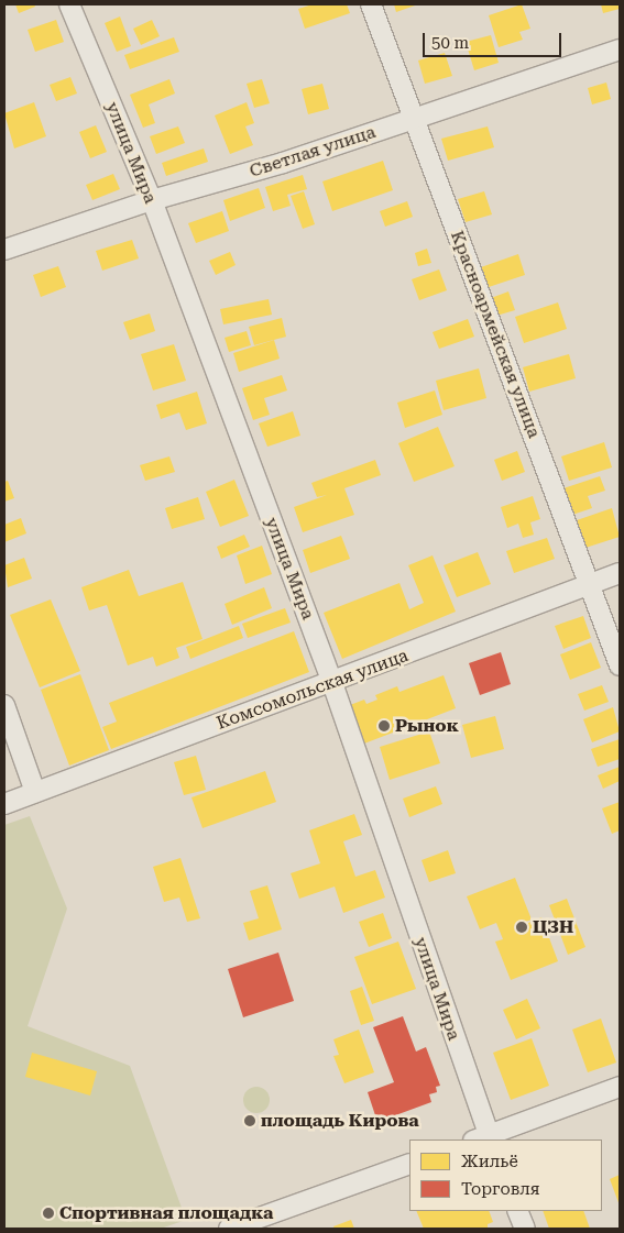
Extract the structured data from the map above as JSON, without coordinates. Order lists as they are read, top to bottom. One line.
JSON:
{"streets":{"street":["Светлая улица","улица Мира","Красноармейская улица","Комсомольская улица"]},"crossings":[["Светлая улица","улица Мира"],["Светлая улица","Красноармейская улица"],["улица Мира","Комсомольская улица"],["Красноармейская улица","Комсомольская улица"]],"places":["Рынок","ЦЗН","площадь Кирова","Cпортивная площадка"],"legend":["Жильё","Торговля"],"scale_bar":"50 m"}
